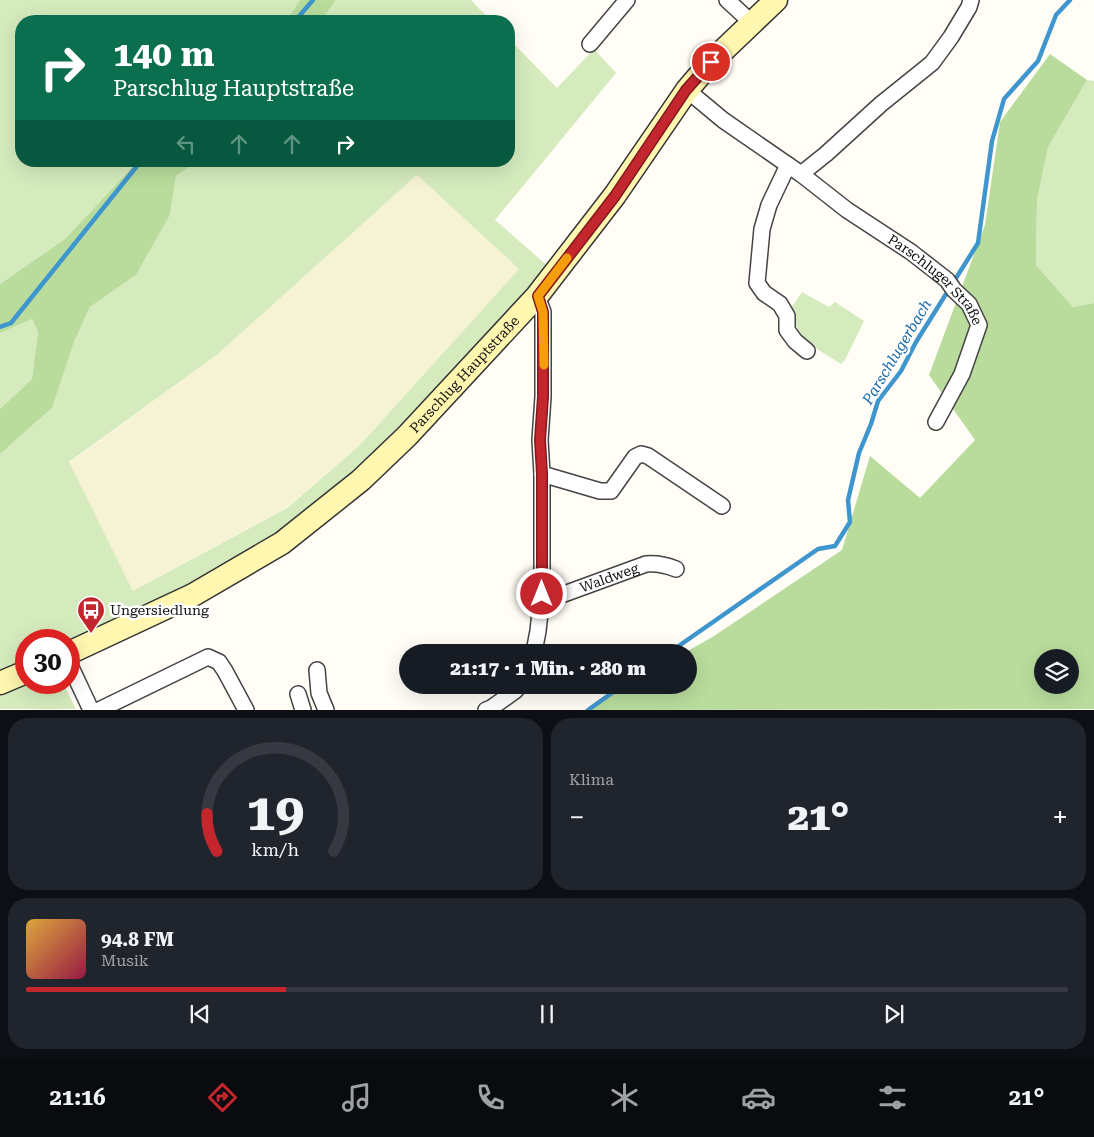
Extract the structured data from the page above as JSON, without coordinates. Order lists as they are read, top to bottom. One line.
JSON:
{"streets":{"main road":["Parschlug Hauptstraße"],"street":["Parschluger Straße","Waldweg"]},"crossings":[["Parschluger Straße","Parschlug Hauptstraße"]],"water":["Parschlugerbach"],"places":{"bus stop":["Ungersiedlung"]},"page":{"turn":["140 m","Parschlug Hauptstraße"],"limit":"30","trip":"21:17 · 1 Min. · 280 m","tile":"Klima","heat":["−","21°","+"],"song":["94.8 FM","Musik"],"tabs":["21:16","21°"],"gauge":["19","km/h"]}}
